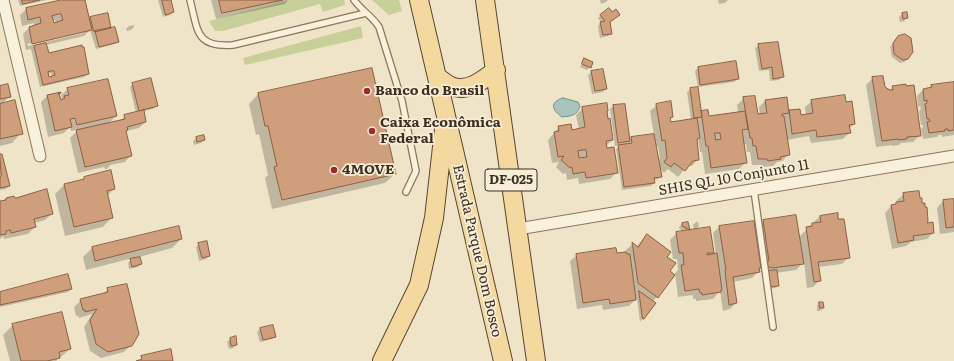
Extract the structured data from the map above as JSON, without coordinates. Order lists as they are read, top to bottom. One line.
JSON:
{"streets":{"main road":["DF-025","Estrada Parque Dom Bosco"],"street":["SHIS QL 10 Conjunto 11"]},"crossings":[["SHIS QL 10 Conjunto 11","DF-025"]],"places":["Banco do Brasil","Caixa Econômica Federal","4MOVE"]}
